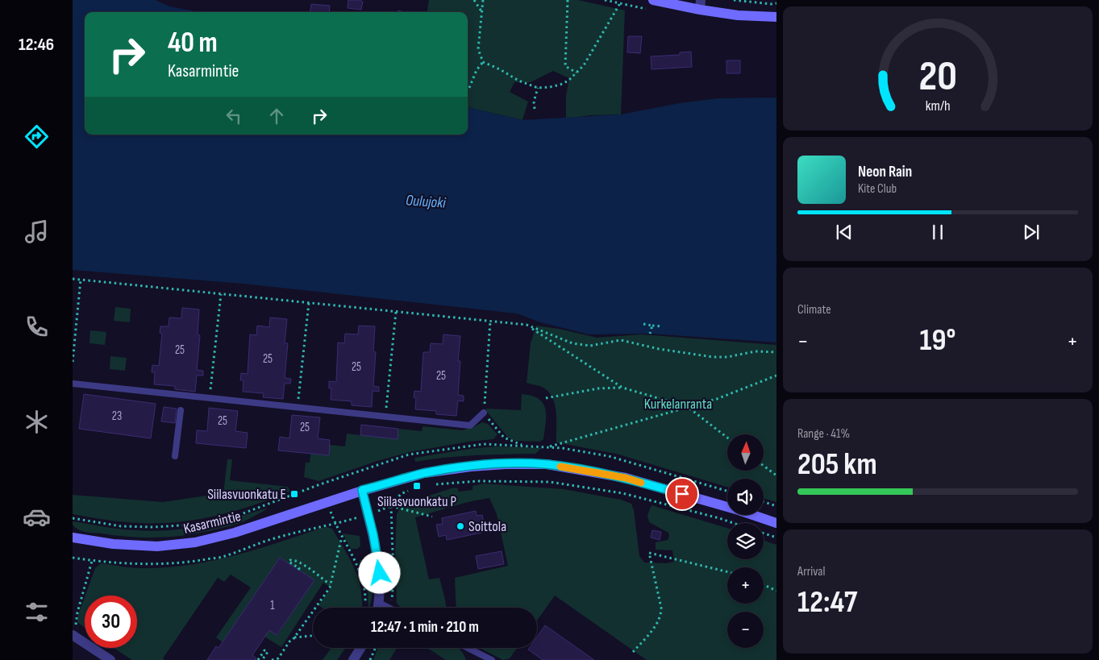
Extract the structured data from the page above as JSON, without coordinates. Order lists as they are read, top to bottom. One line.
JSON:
{"streets":{"street":["Kasarmintie"]},"water":["Oulujoki"],"parks":["Kurkelanranta"],"places":{"transit":["Siilasvuonkatu P","Siilasvuonkatu E"],"other":["Soittola"]},"house_numbers":["25","25","25","25","23","25","25","1"],"north":"top","page":{"tabs":"12:46","turn":["40 m","Kasarmintie"],"song":["Neon Rain","Kite Club"],"tile":["Climate",["Range · 41%","205 km"],["Arrival","12:47"]],"heat":["−","19°","+"],"map_buttons":["+","−"],"limit":"30","trip":"12:47 · 1 min · 210 m","gauge":["20","km/h"]}}
